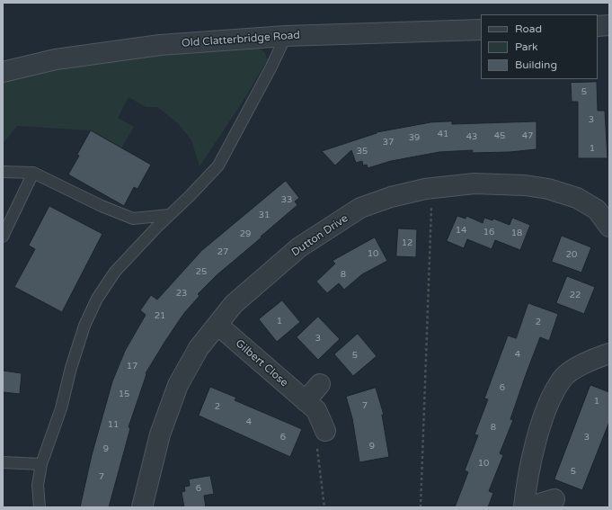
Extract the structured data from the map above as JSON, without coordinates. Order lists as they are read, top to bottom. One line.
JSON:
{"streets":{"street":["Old Clatterbridge Road","Dutton Drive","Gilbert Close"]},"crossings":[["Dutton Drive","Gilbert Close"]],"house_numbers":["5","3","41","45","47","43","39","37","1","35","33","31","14","16","18","29","12","27","10","20","25","8","23","22","21","1","2","3","4","5","17","6","15","1","7","2","4","11","8","6","3","9","9","10","5","7","6"],"legend":["Road","Park","Building"]}
